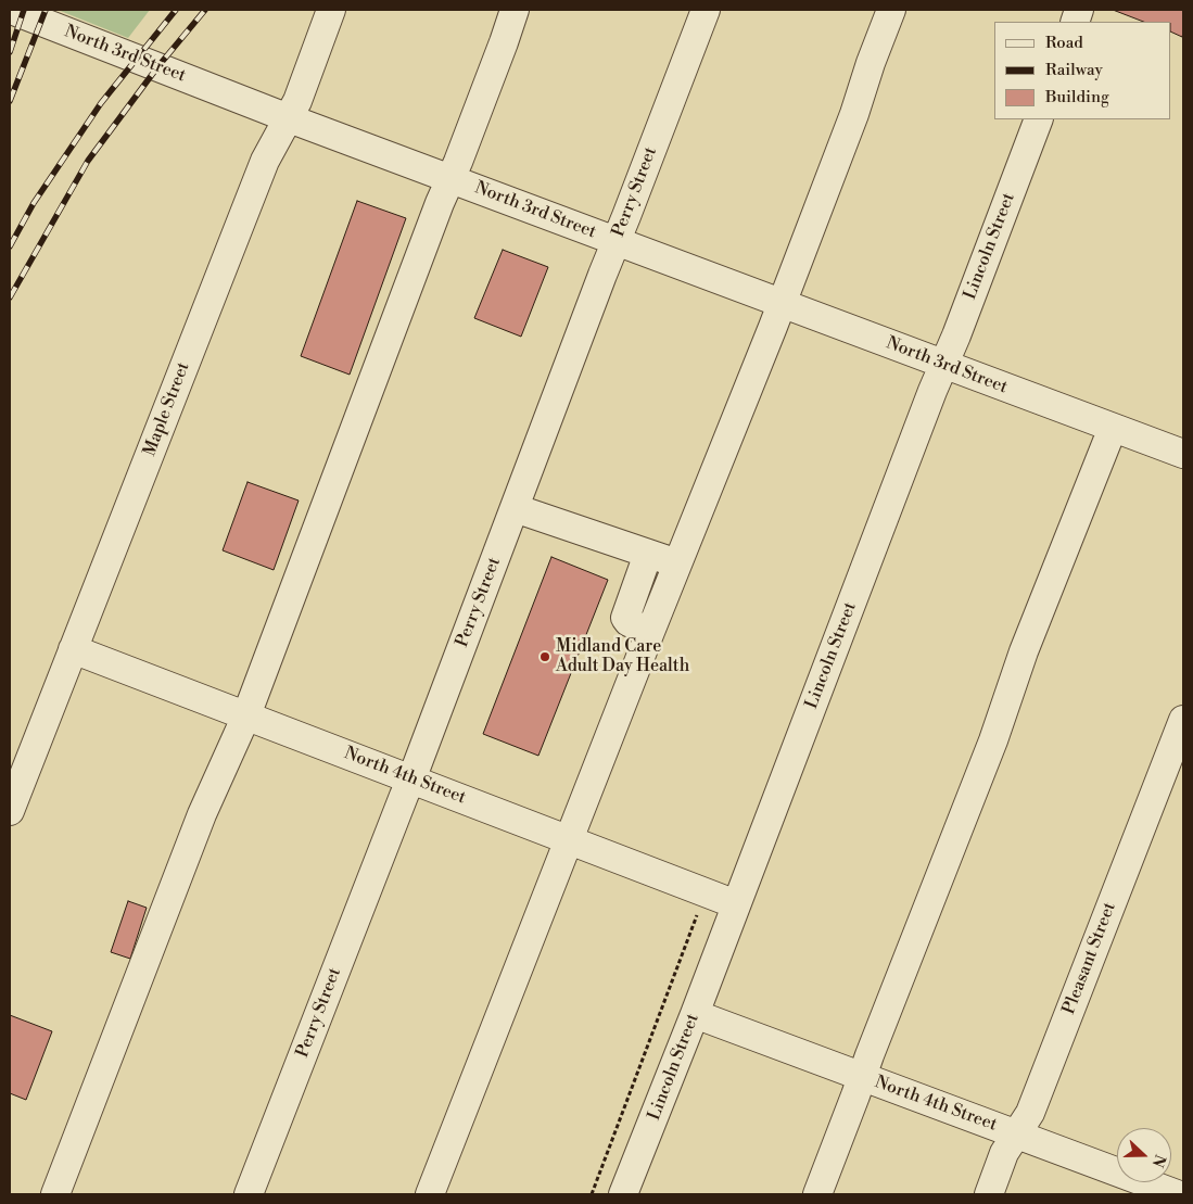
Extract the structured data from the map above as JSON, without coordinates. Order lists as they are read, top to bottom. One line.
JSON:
{"streets":{"street":["North 3rd Street","Perry Street","Lincoln Street","Maple Street","North 4th Street","Pleasant Street"]},"crossings":[["North 3rd Street","Perry Street"],["North 3rd Street","Lincoln Street"],["North 3rd Street","Maple Street"],["Perry Street","North 4th Street"],["Lincoln Street","North 4th Street"],["Maple Street","North 4th Street"],["North 4th Street","Pleasant Street"]],"places":["Midland Care Adult Day Health"],"legend":["Road","Railway","Building"],"north":"right"}
